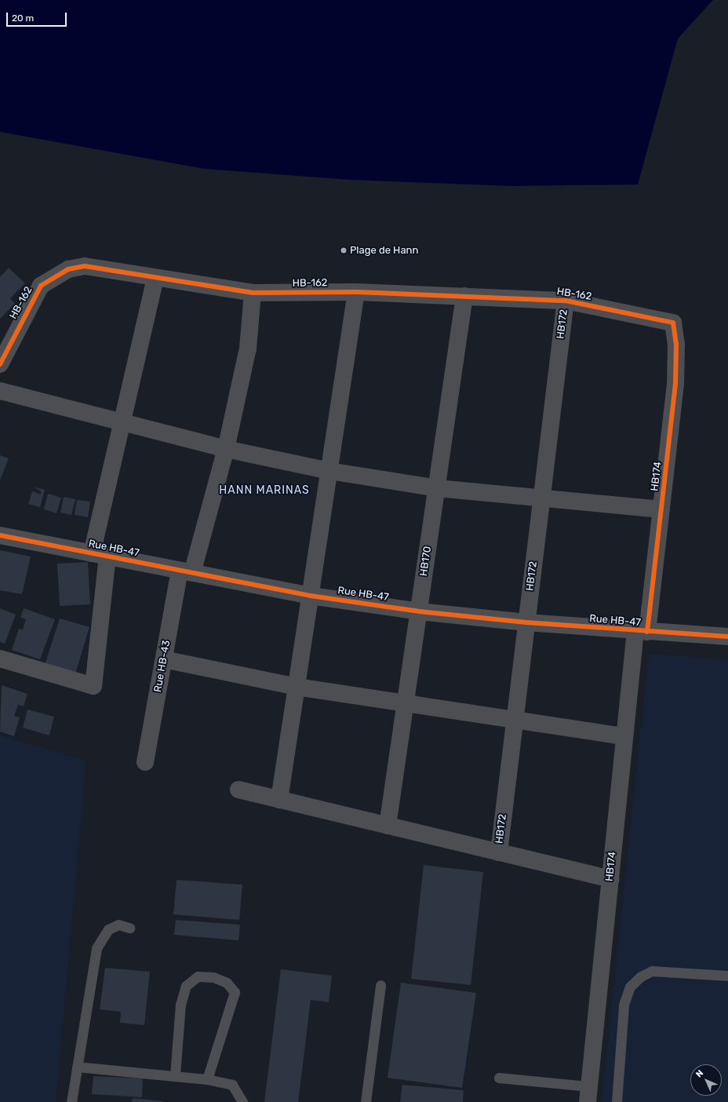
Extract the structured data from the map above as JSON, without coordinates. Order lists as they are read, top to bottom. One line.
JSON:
{"streets":{"street":["HB-162","HB172","HB174","Rue HB-47","HB170","Rue HB-43"]},"crossings":[["HB-162","HB172"],["HB-162","HB174"],["HB-162","HB170"],["HB-162","Rue HB-43"],["HB172","Rue HB-47"],["HB174","Rue HB-47"],["Rue HB-47","HB170"],["Rue HB-47","Rue HB-43"]],"districts":["HANN MARINAS"],"places":["Plage de Hann"],"scale_bar":"20 m","north":"top left"}
